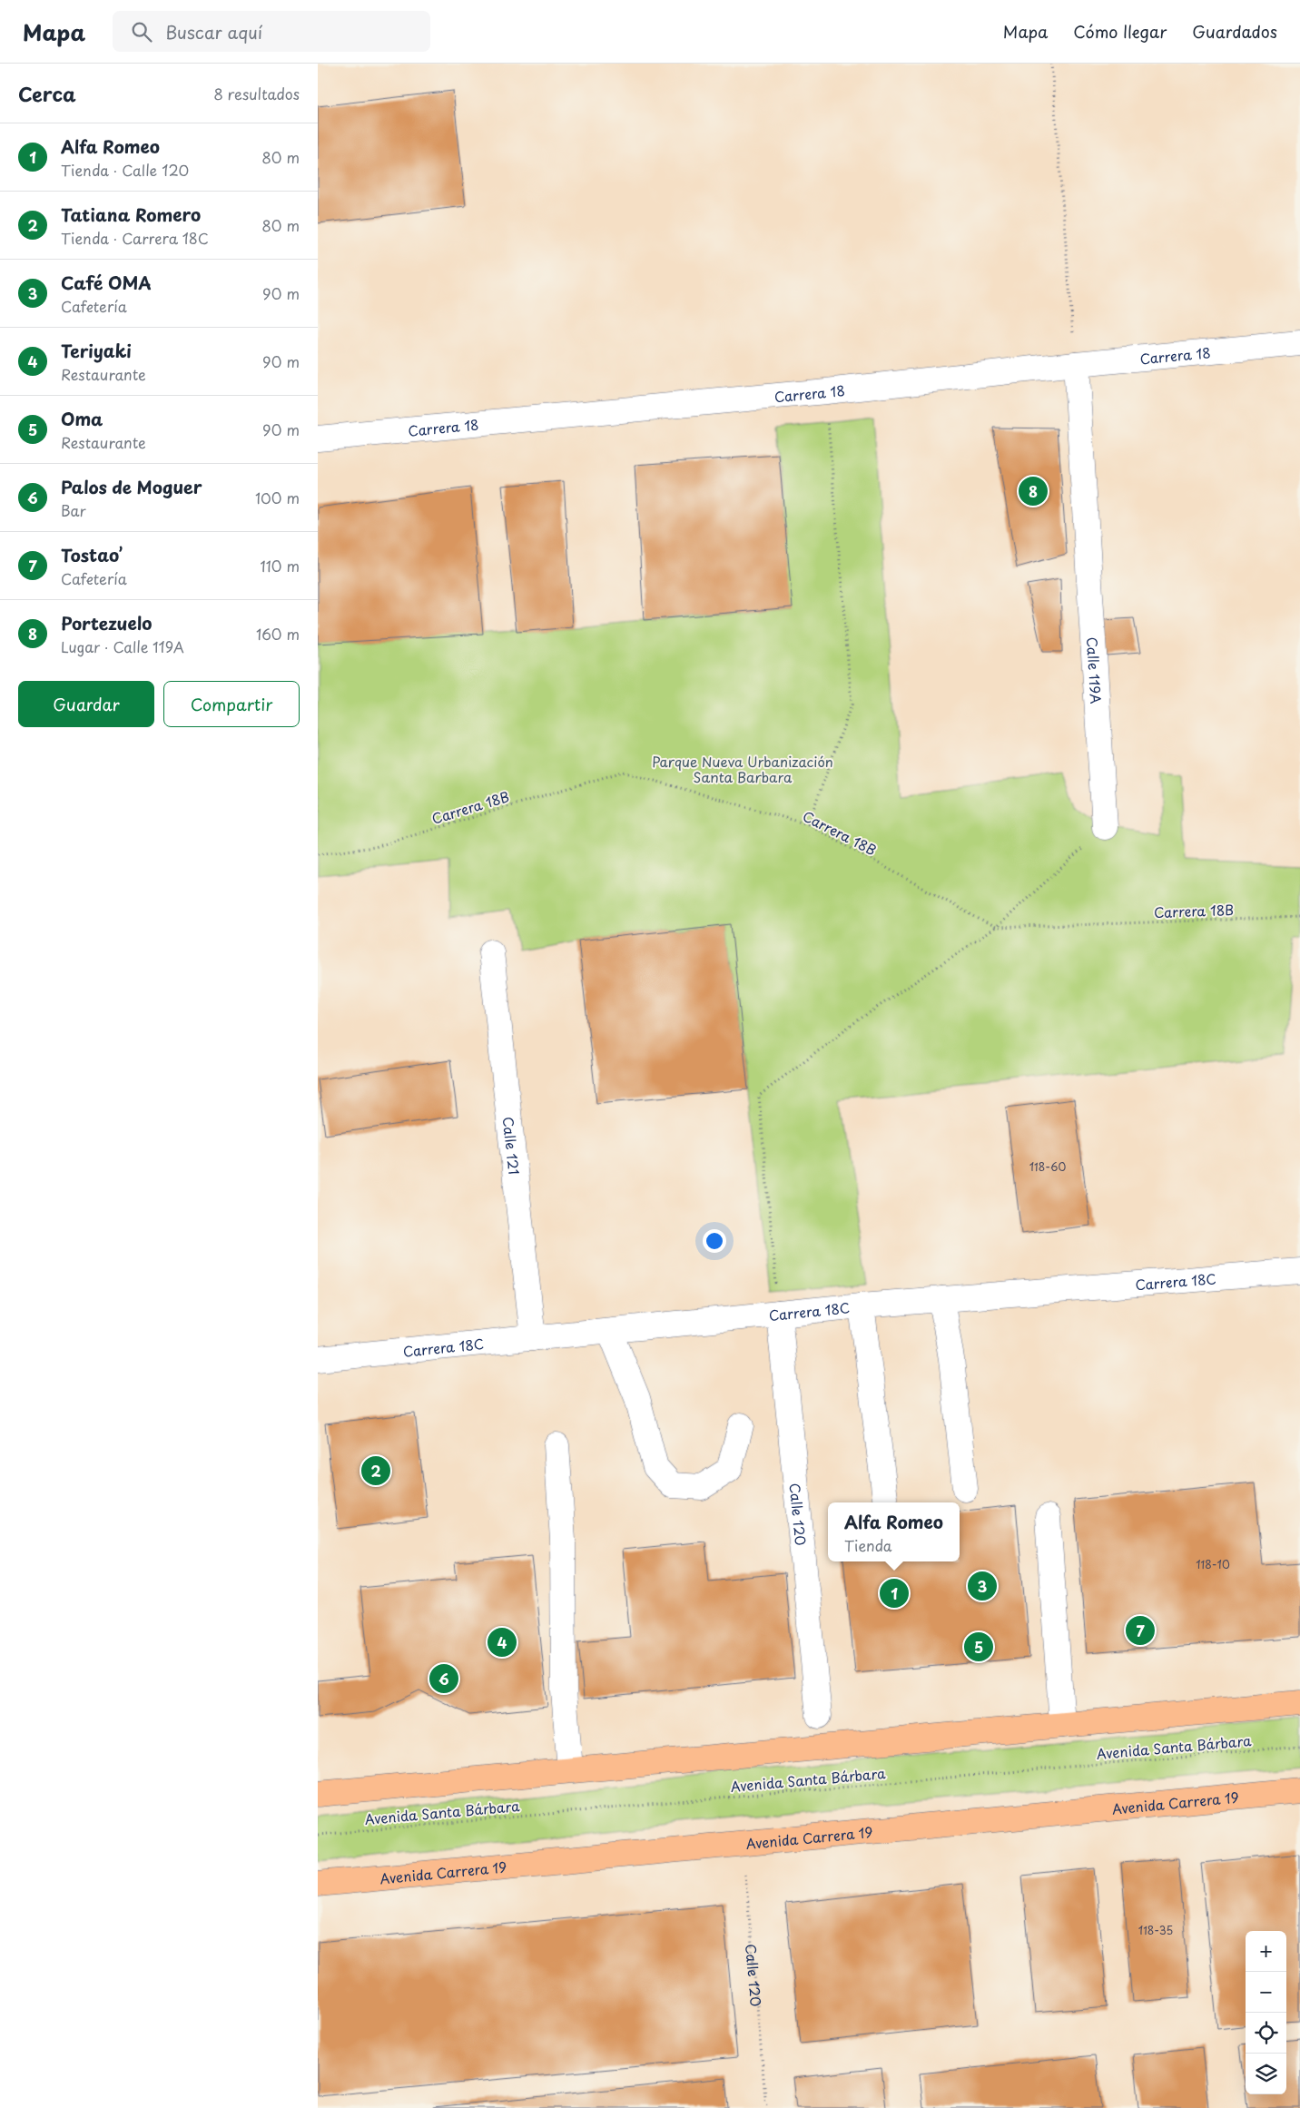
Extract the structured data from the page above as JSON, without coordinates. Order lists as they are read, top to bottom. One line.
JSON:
{"streets":{"main road":["Avenida Carrera 19"],"street":["Carrera 18","Calle 119A","Calle 121","Carrera 18C","Calle 120"],"path":["Carrera 18B","Avenida Santa Bárbara"]},"crossings":[["Carrera 18","Calle 119A"],["Calle 121","Carrera 18C"],["Carrera 18C","Calle 120"],["Calle 120","Avenida Carrera 19"]],"parks":["Parque Nueva Urbanización Santa Barbara"],"house_numbers":["118-60","118-10","118-35"],"page":{"header":"Mapa","search":"Buscar aquí","nav":["Mapa","Cómo llegar","Guardados"],"heading":["Cerca","8 resultados"],"list":[{"mark":"1","name":"Alfa Romeo","note":"Tienda · Calle 120","value":"80 m"},{"mark":"2","name":"Tatiana Romero","note":"Tienda · Carrera 18C","value":"80 m"},{"mark":"3","name":"Café OMA","note":"Cafetería","value":"90 m"},{"mark":"4","name":"Teriyaki","note":"Restaurante","value":"90 m"},{"mark":"5","name":"Oma","note":"Restaurante","value":"90 m"},{"mark":"6","name":"Palos de Moguer","note":"Bar","value":"100 m"},{"mark":"7","name":"Tostao’","note":"Cafetería","value":"110 m"},{"mark":"8","name":"Portezuelo","note":"Lugar · Calle 119A","value":"160 m"}],"pins":["8","2","3","1","7","4","5","6"],"buttons":["Guardar","Compartir"],"popup":["Alfa Romeo","Tienda"],"map_buttons":["+","−"]}}
